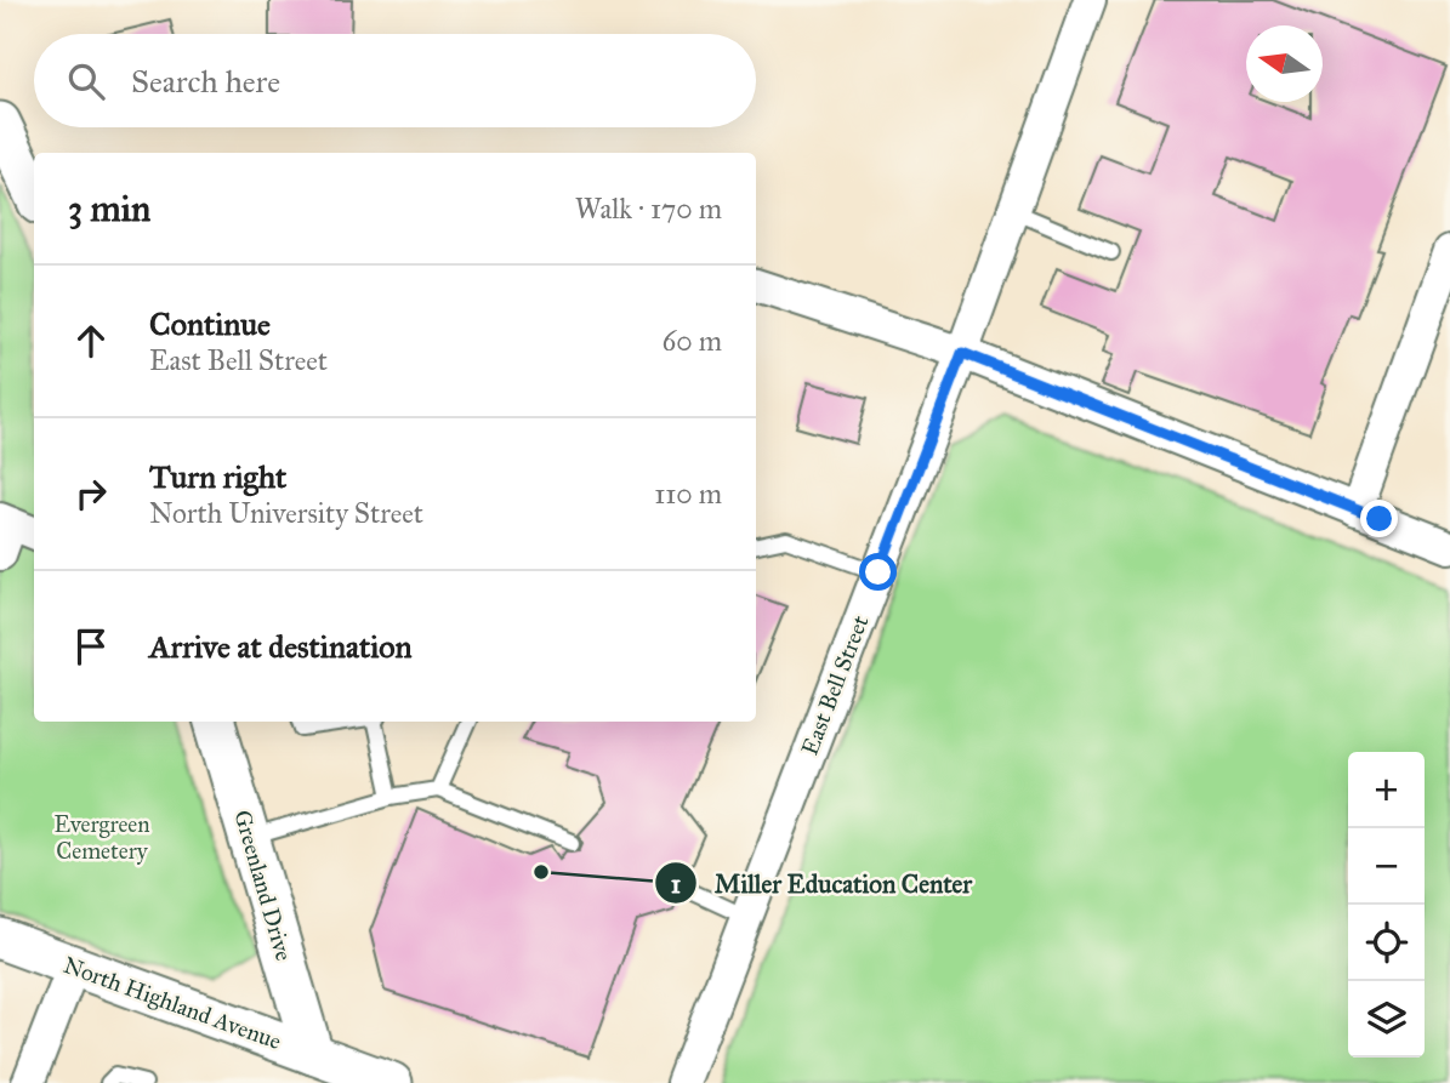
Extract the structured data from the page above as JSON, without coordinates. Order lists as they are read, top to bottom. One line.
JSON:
{"streets":{"street":["East Bell Street","Greenland Drive","North Highland Avenue"]},"crossings":[["Greenland Drive","North Highland Avenue"]],"parks":["Evergreen Cemetery"],"places":["Miller Education Center"],"north":"left","page":{"search":"Search here","heading":["3 min","Walk · 170 m"],"list":[["Continue","East Bell Street","60 m"],["Turn right","North University Street","110 m"],"Arrive at destination"],"map_buttons":["+","−"]}}
